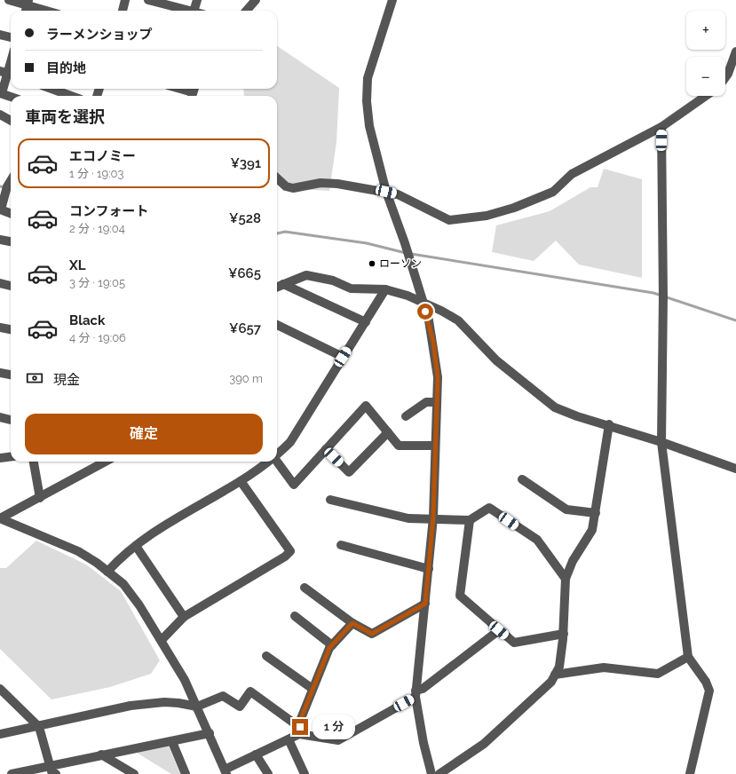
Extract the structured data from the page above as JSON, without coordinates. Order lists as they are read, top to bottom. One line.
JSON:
{"places":["ローソン"],"page":{"map_buttons":["+","−"],"banner":["ラーメンショップ","目的地"],"heading":"車両を選択","list":[{"name":"エコノミー","note":"1 分 · 19:03","value":"¥391"},{"name":"コンフォート","note":"2 分 · 19:04","value":"¥528"},{"name":"XL","note":"3 分 · 19:05","value":"¥665"},{"name":"Black","note":"4 分 · 19:06","value":"¥657"}],"pay":["現金","390 m"],"buttons":"確定","bubble":"1 分"}}
